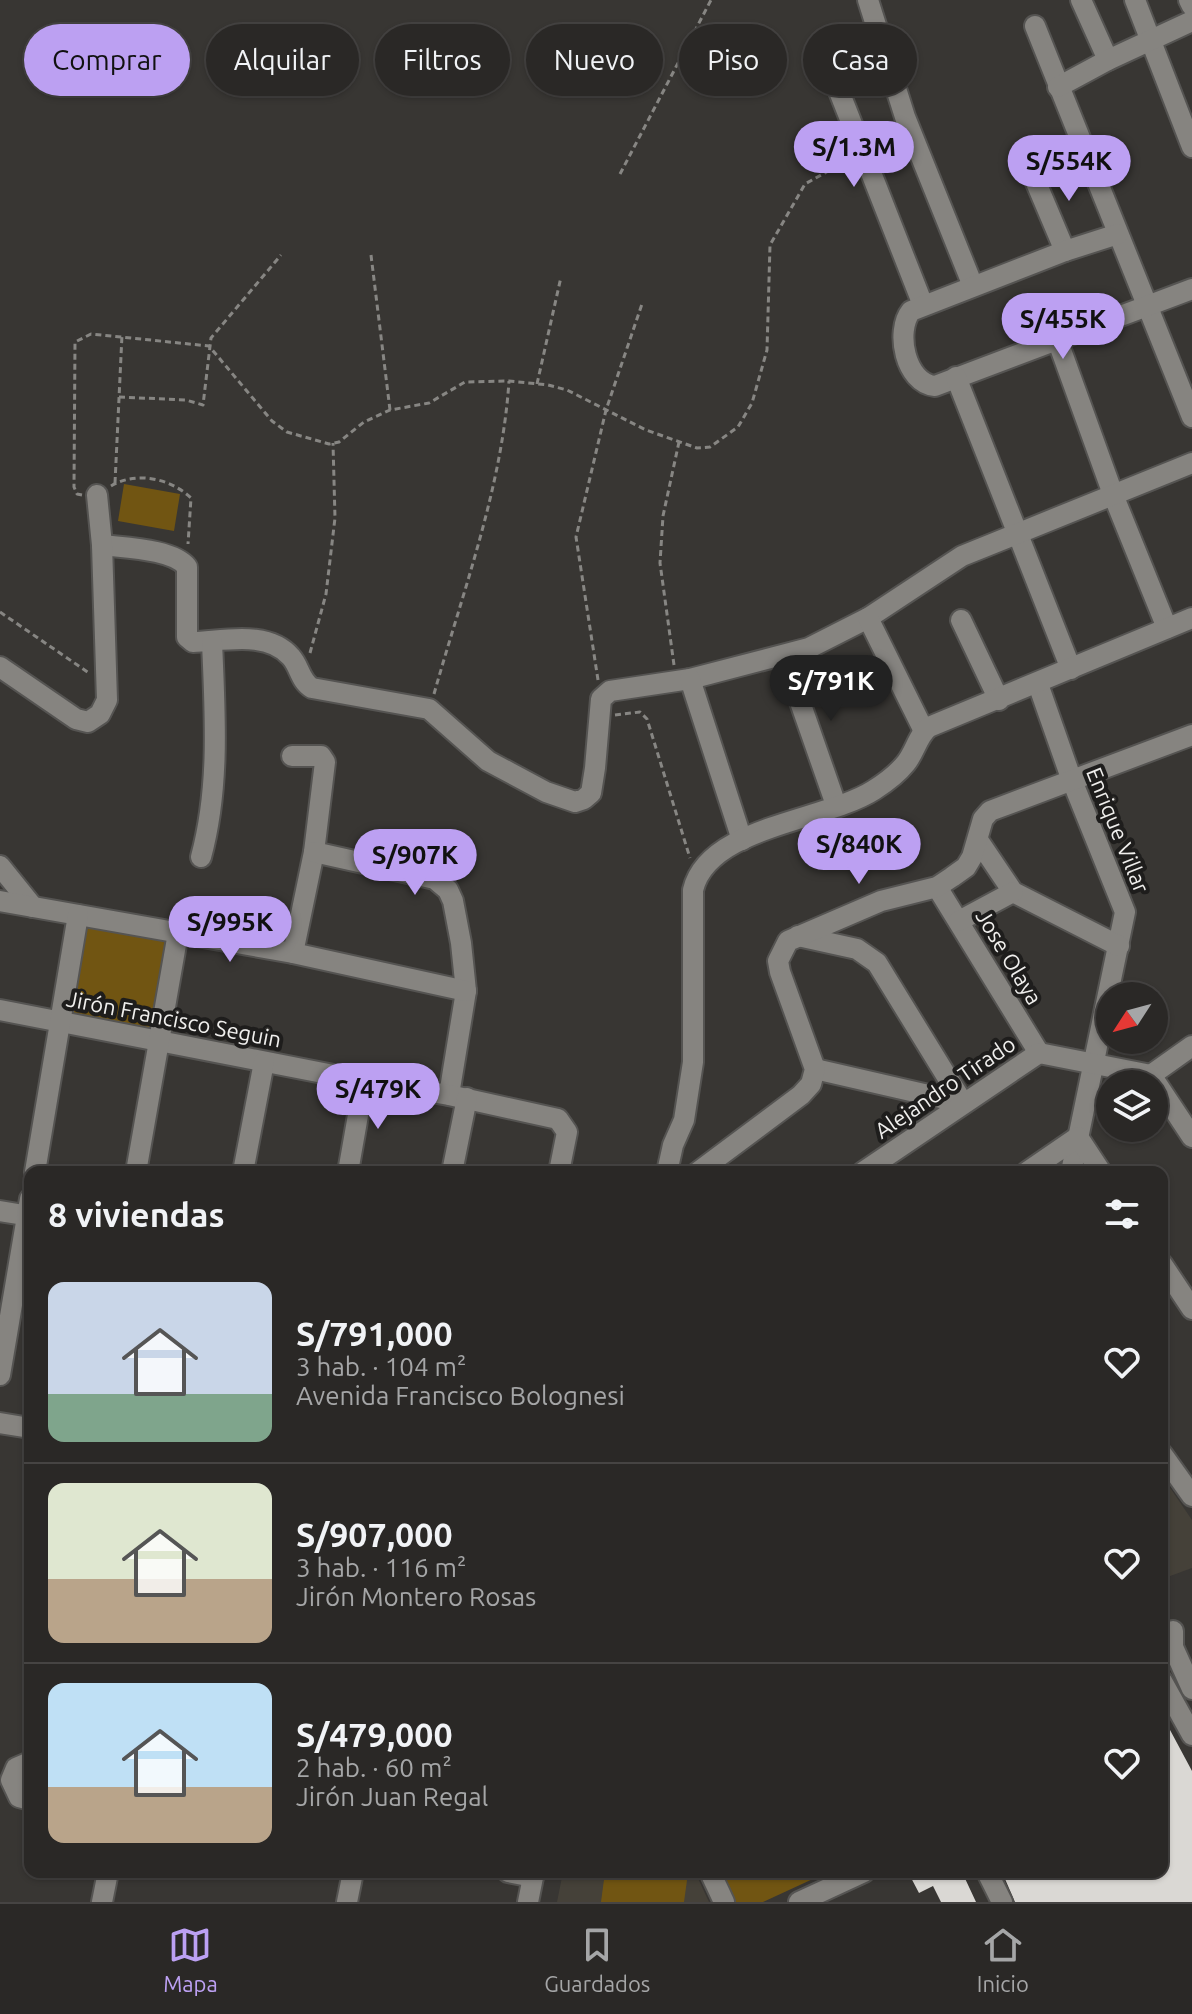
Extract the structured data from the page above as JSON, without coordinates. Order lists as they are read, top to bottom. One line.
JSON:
{"streets":{"street":["Enrique Villar","Jose Olaya","Jirón Francisco Seguin","Alejandro Tirado"]},"crossings":[["Enrique Villar","Alejandro Tirado"],["Jose Olaya","Alejandro Tirado"]],"north":"bottom left","page":{"chip":["Comprar","Alquilar","Filtros","Nuevo","Piso","Casa"],"price":["S/1.3M","S/554K","S/455K","S/791K","S/840K","S/907K","S/995K","S/479K"],"heading":"8 viviendas","list":[{"name":"S/791,000","note":"3 hab. · 104 m² · Avenida Francisco Bolognesi"},{"name":"S/907,000","note":"3 hab. · 116 m² · Jirón Montero Rosas"},{"name":"S/479,000","note":"2 hab. · 60 m² · Jirón Juan Regal"}],"tabs":["Mapa","Guardados","Inicio"]}}
